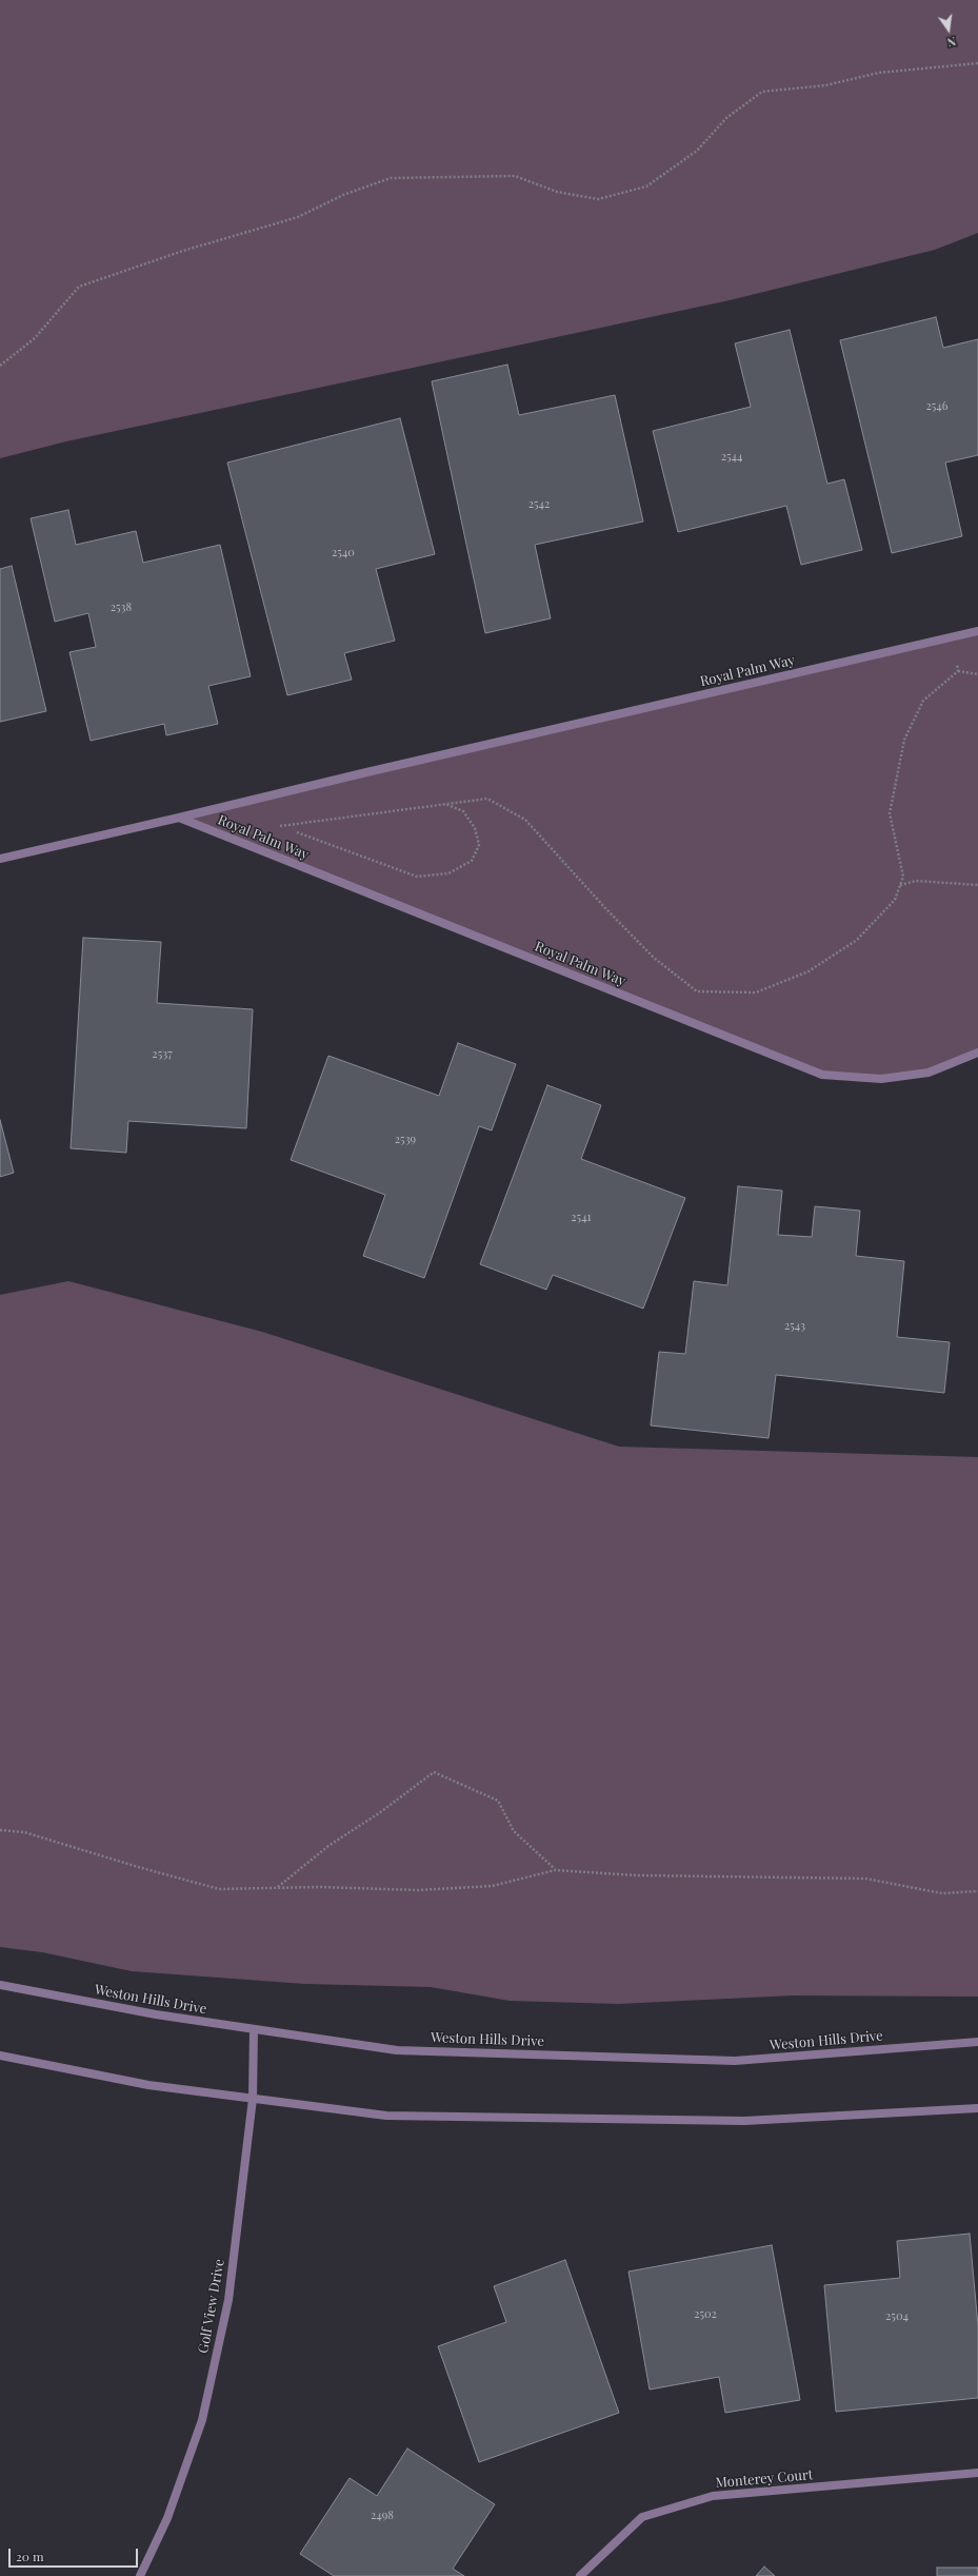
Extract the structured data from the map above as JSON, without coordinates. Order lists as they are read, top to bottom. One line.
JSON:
{"streets":{"street":["Royal Palm Way","Weston Hills Drive","Golf View Drive","Monterey Court"]},"crossings":[["Weston Hills Drive","Golf View Drive"]],"house_numbers":["2546","2544","2542","2540","2538","2537","2539","2541","2543","2502","2504","2498"],"scale_bar":"20 m","north":"bottom"}
